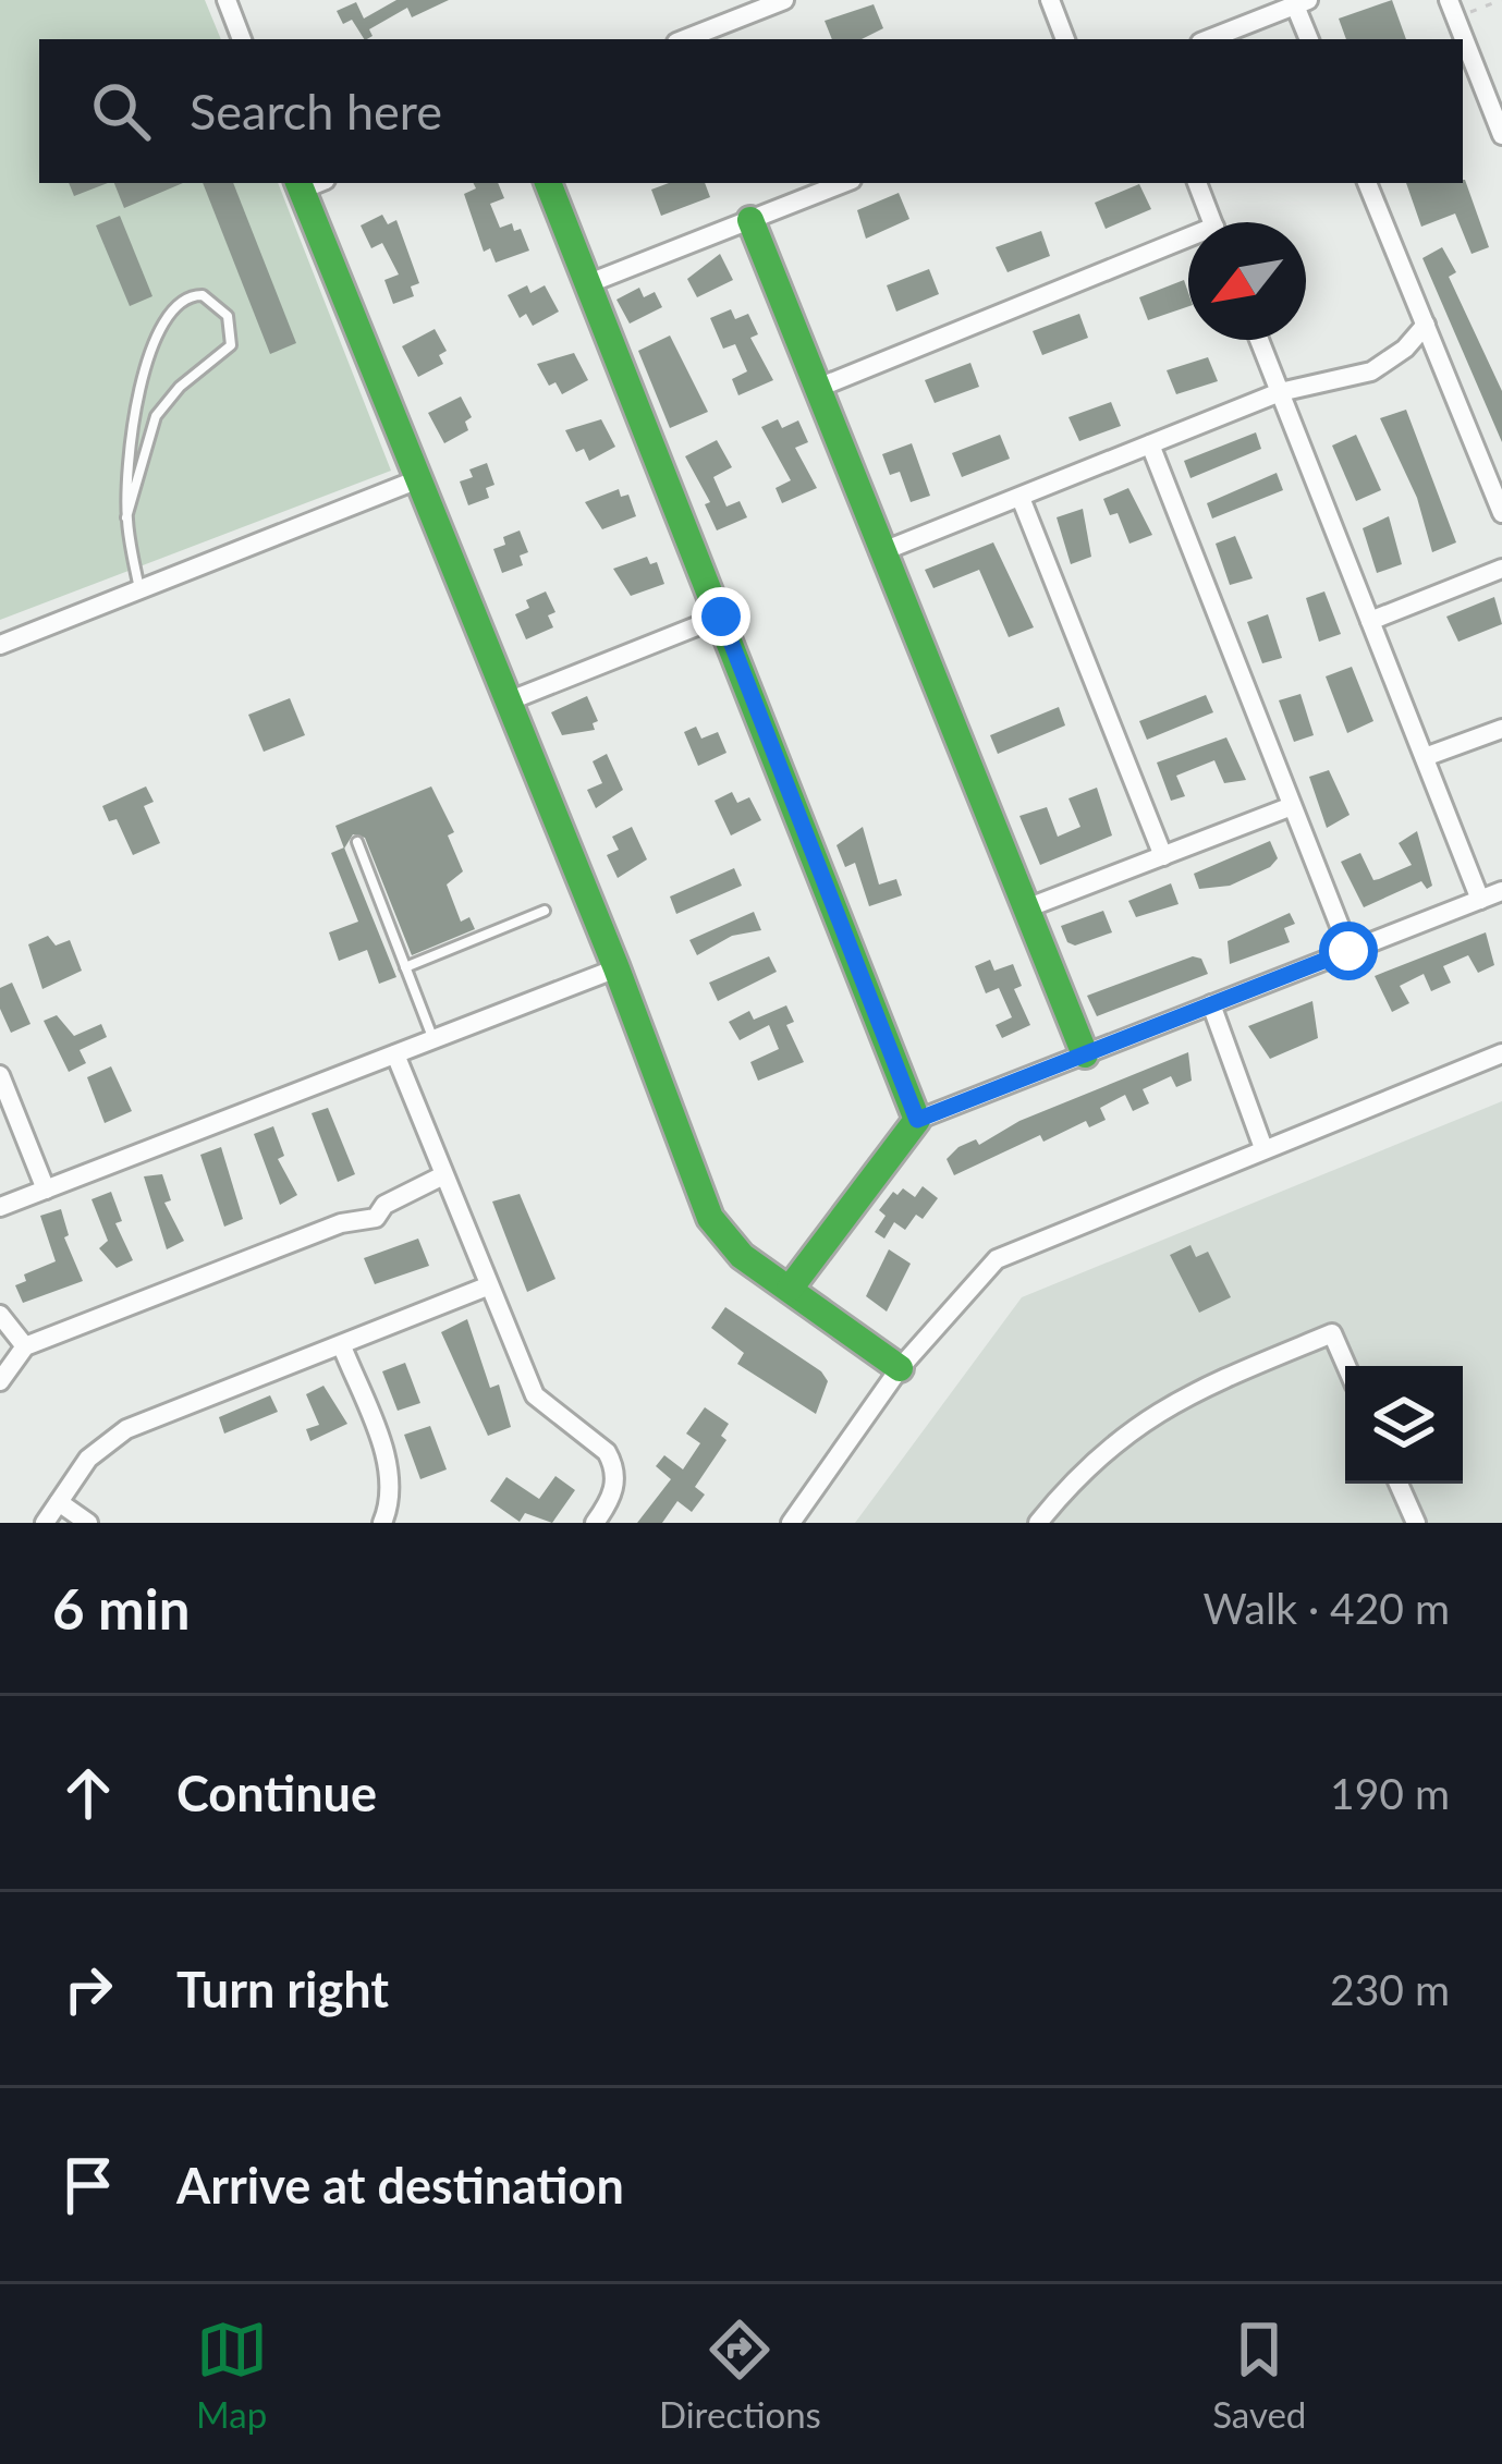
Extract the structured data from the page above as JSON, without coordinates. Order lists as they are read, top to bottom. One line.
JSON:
{"north":"bottom left","page":{"search":"Search here","heading":["6 min","Walk · 420 m"],"list":[["Continue","190 m"],["Turn right","230 m"],"Arrive at destination"],"nav":["Map","Directions","Saved"]}}
